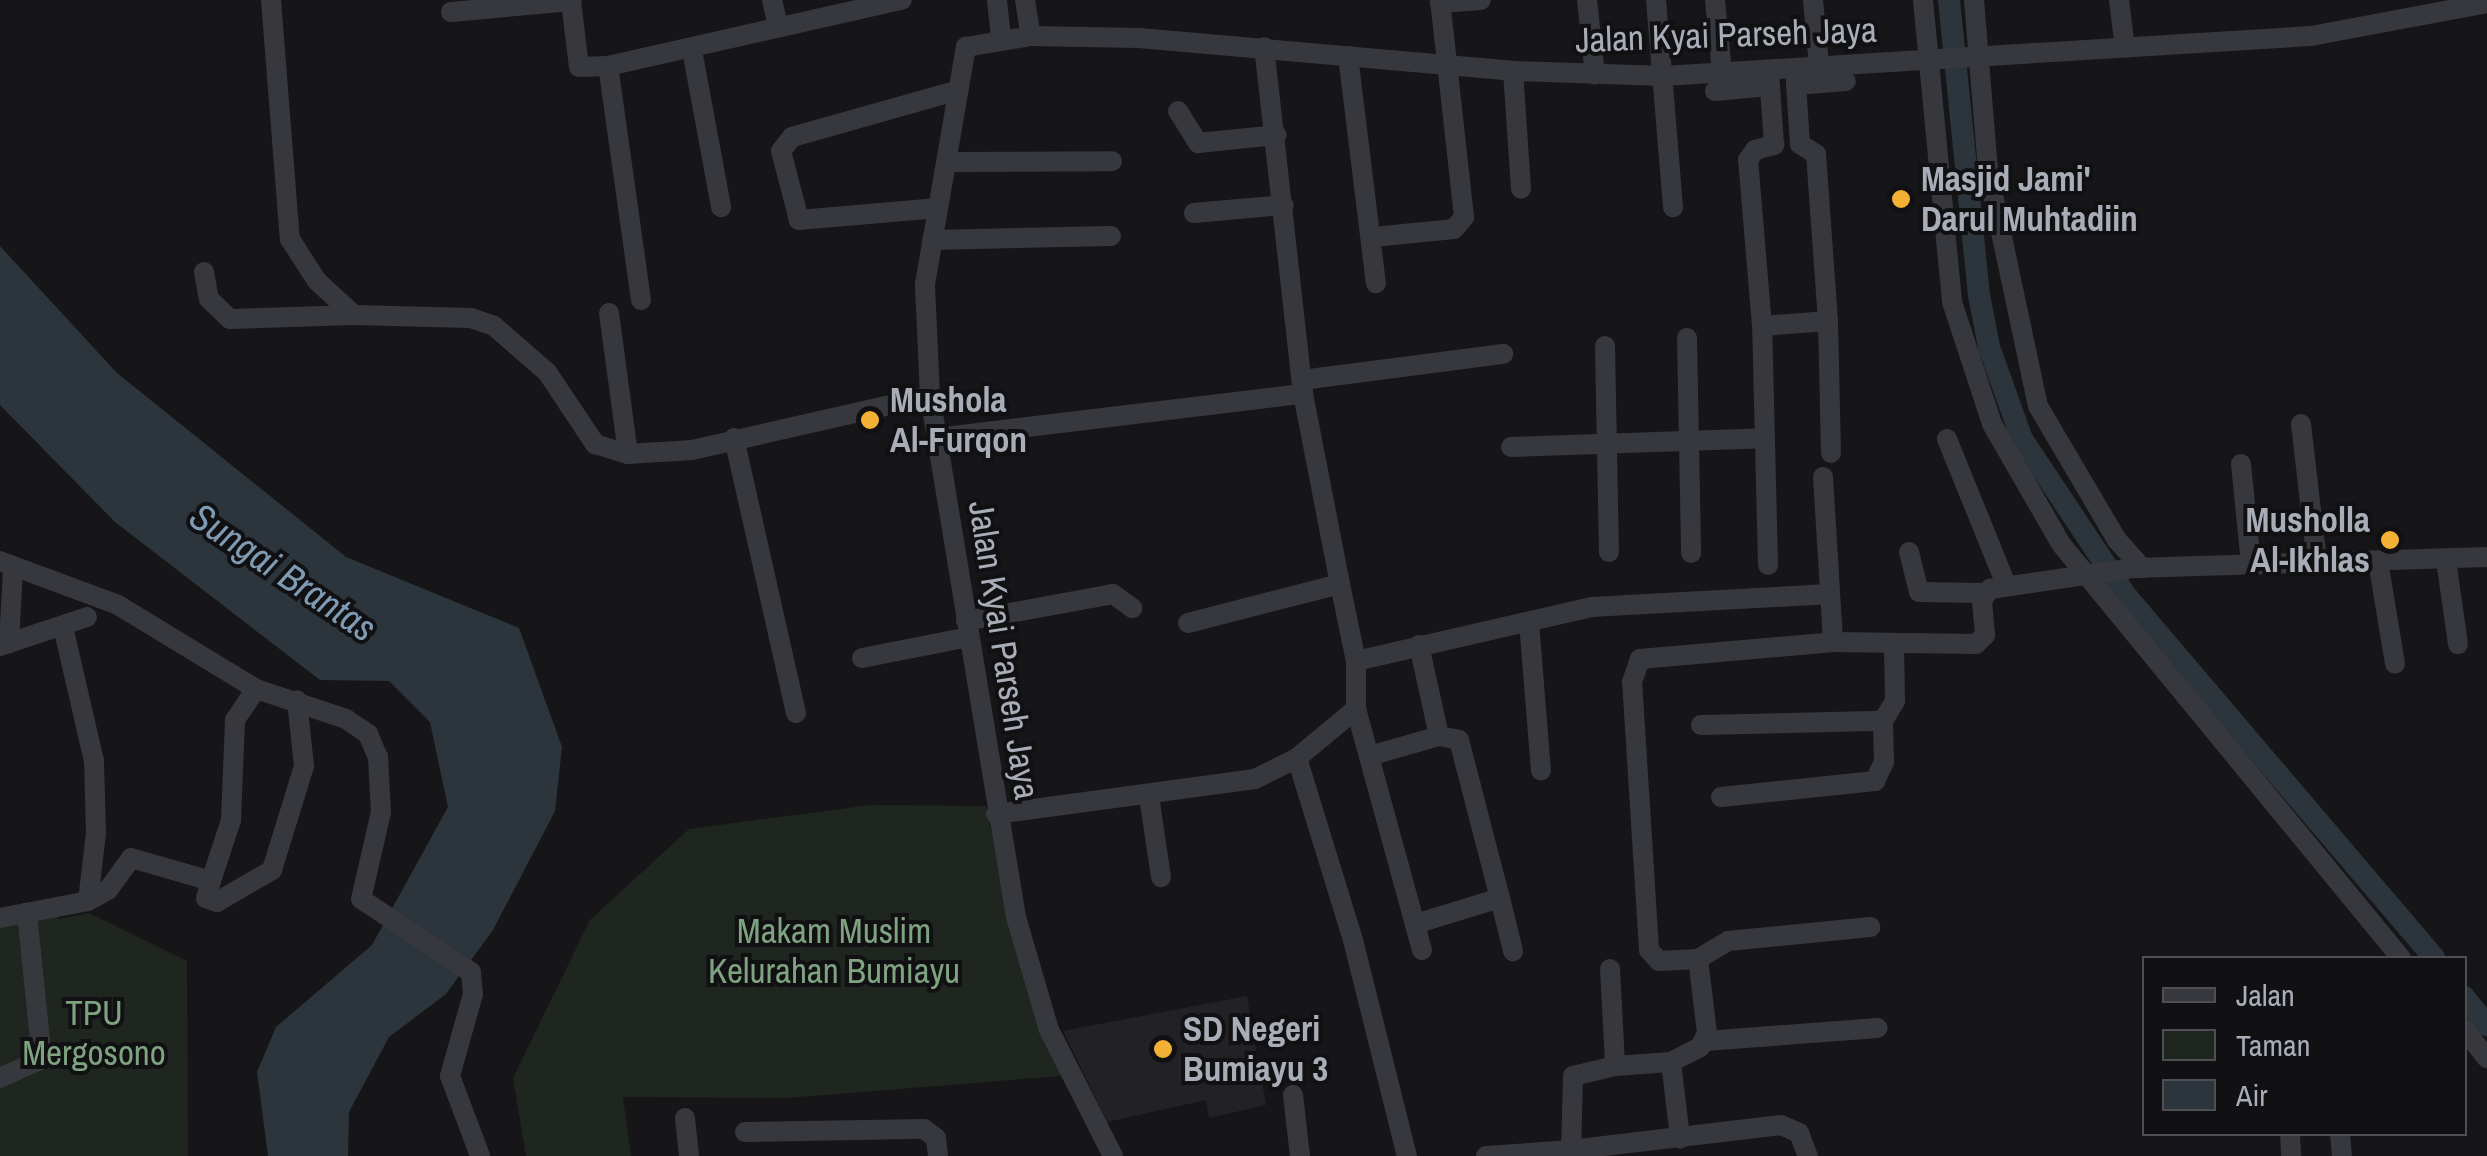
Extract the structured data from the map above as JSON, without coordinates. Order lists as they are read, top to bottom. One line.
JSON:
{"streets":{"street":["Jalan Kyai Parseh Jaya"]},"water":["Sungai Brantas"],"parks":["Makam Muslim Kelurahan Bumiayu","TPU Mergosono"],"places":["Masjid Jami' Darul Muhtadiin","Mushola Al-Furqon","Musholla Al-Ikhlas","SD Negeri Bumiayu 3"],"legend":["Jalan","Taman","Air"]}
